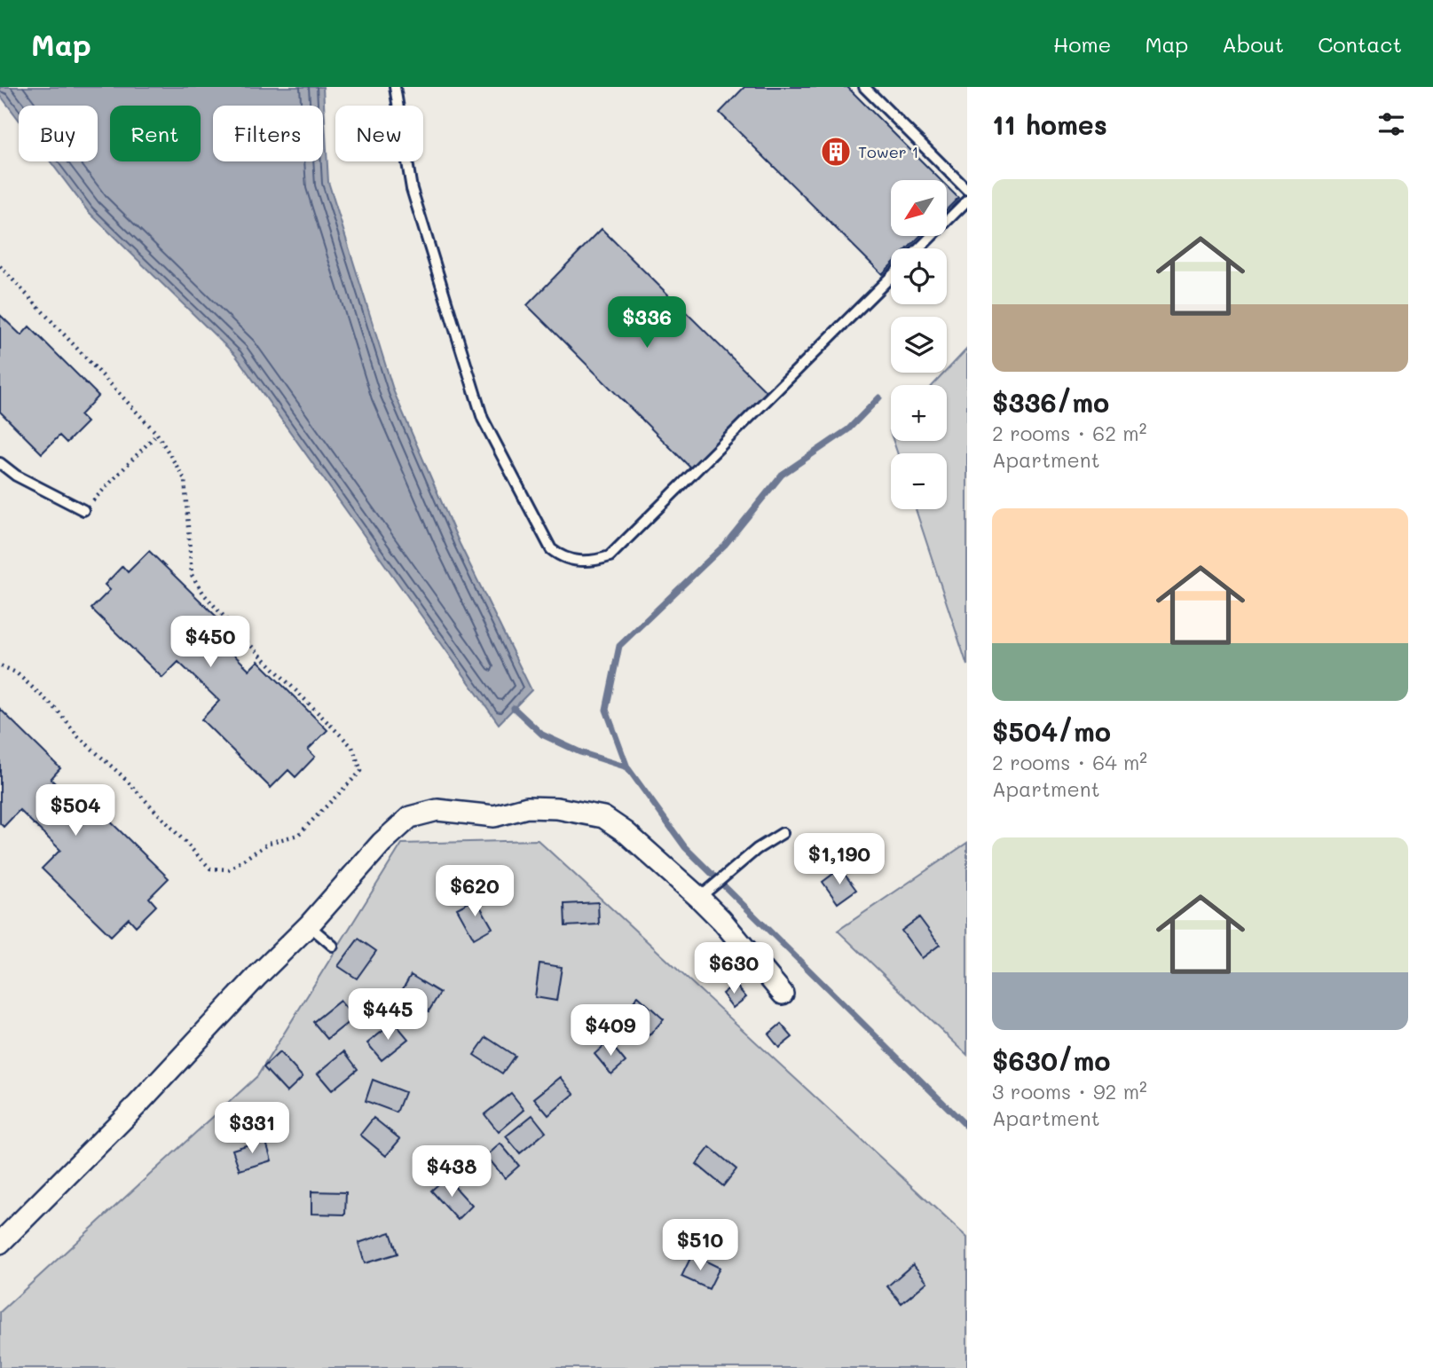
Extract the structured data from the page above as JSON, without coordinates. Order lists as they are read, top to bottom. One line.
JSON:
{"places":{"building":["Tower 1"]},"north":"bottom left","page":{"header":"Map","nav":["Home","Map","About","Contact"],"heading":"11 homes","chip":["Buy","Rent","Filters","New"],"list":[{"name":"$336/mo","note":"2 rooms · 62 m² · Apartment"},{"name":"$504/mo","note":"2 rooms · 64 m² · Apartment"},{"name":"$630/mo","note":"3 rooms · 92 m² · Apartment"}],"map_buttons":["+","−"],"price":["$336","$450","$504","$1,190","$620","$630","$445","$409","$331","$438","$510"]}}
